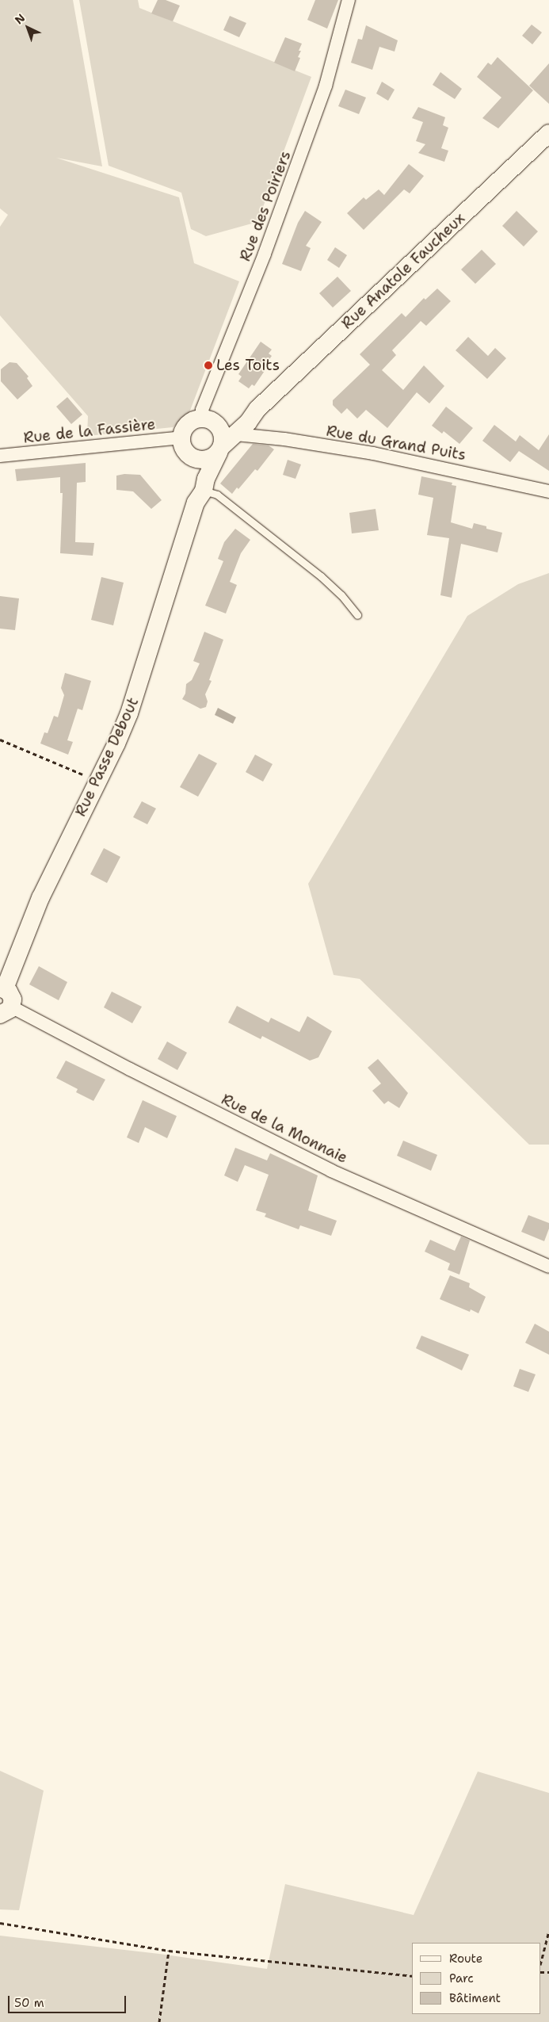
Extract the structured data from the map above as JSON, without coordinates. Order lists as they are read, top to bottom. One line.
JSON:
{"streets":{"main road":["Rue Anatole Faucheux","Rue Passe Debout"],"street":["Rue des Poiriers","Rue de la Fassière","Rue du Grand Puits","Rue de la Monnaie"]},"crossings":[["Rue des Poiriers","Rue Anatole Faucheux"],["Rue des Poiriers","Rue de la Fassière"],["Rue des Poiriers","Rue Passe Debout"],["Rue Anatole Faucheux","Rue de la Fassière"],["Rue Anatole Faucheux","Rue du Grand Puits"],["Rue Anatole Faucheux","Rue Passe Debout"],["Rue de la Fassière","Rue Passe Debout"],["Rue Passe Debout","Rue de la Monnaie"]],"places":["Les Toits"],"legend":["Route","Parc","Bâtiment"],"scale_bar":"50 m","north":"top left"}
